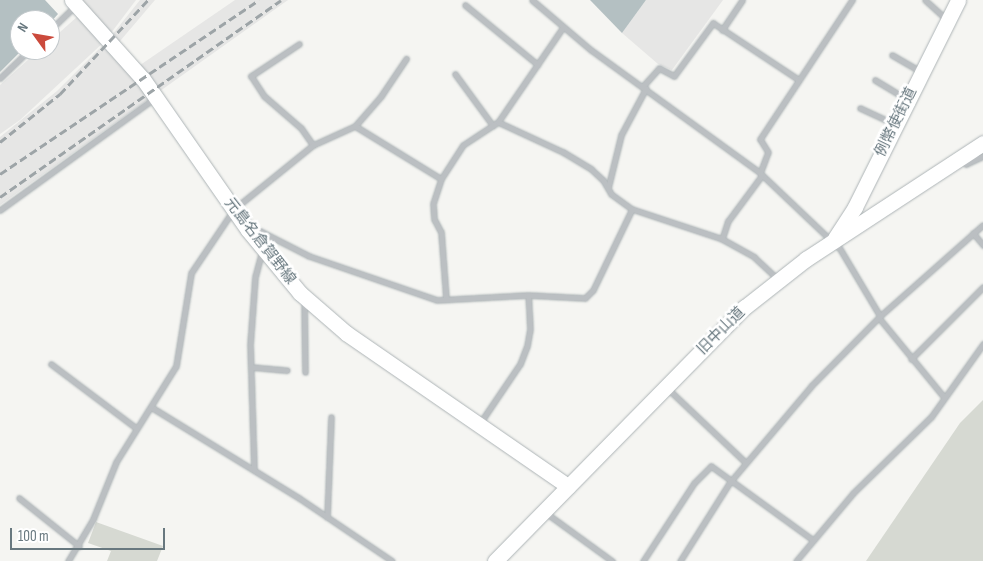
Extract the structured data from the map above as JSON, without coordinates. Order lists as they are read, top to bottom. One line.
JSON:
{"streets":{"main road":["例幣使街道","元島名倉賀野線","旧中山道"]},"crossings":[["例幣使街道","旧中山道"],["元島名倉賀野線","旧中山道"]],"scale_bar":"100 m","north":"top left"}
